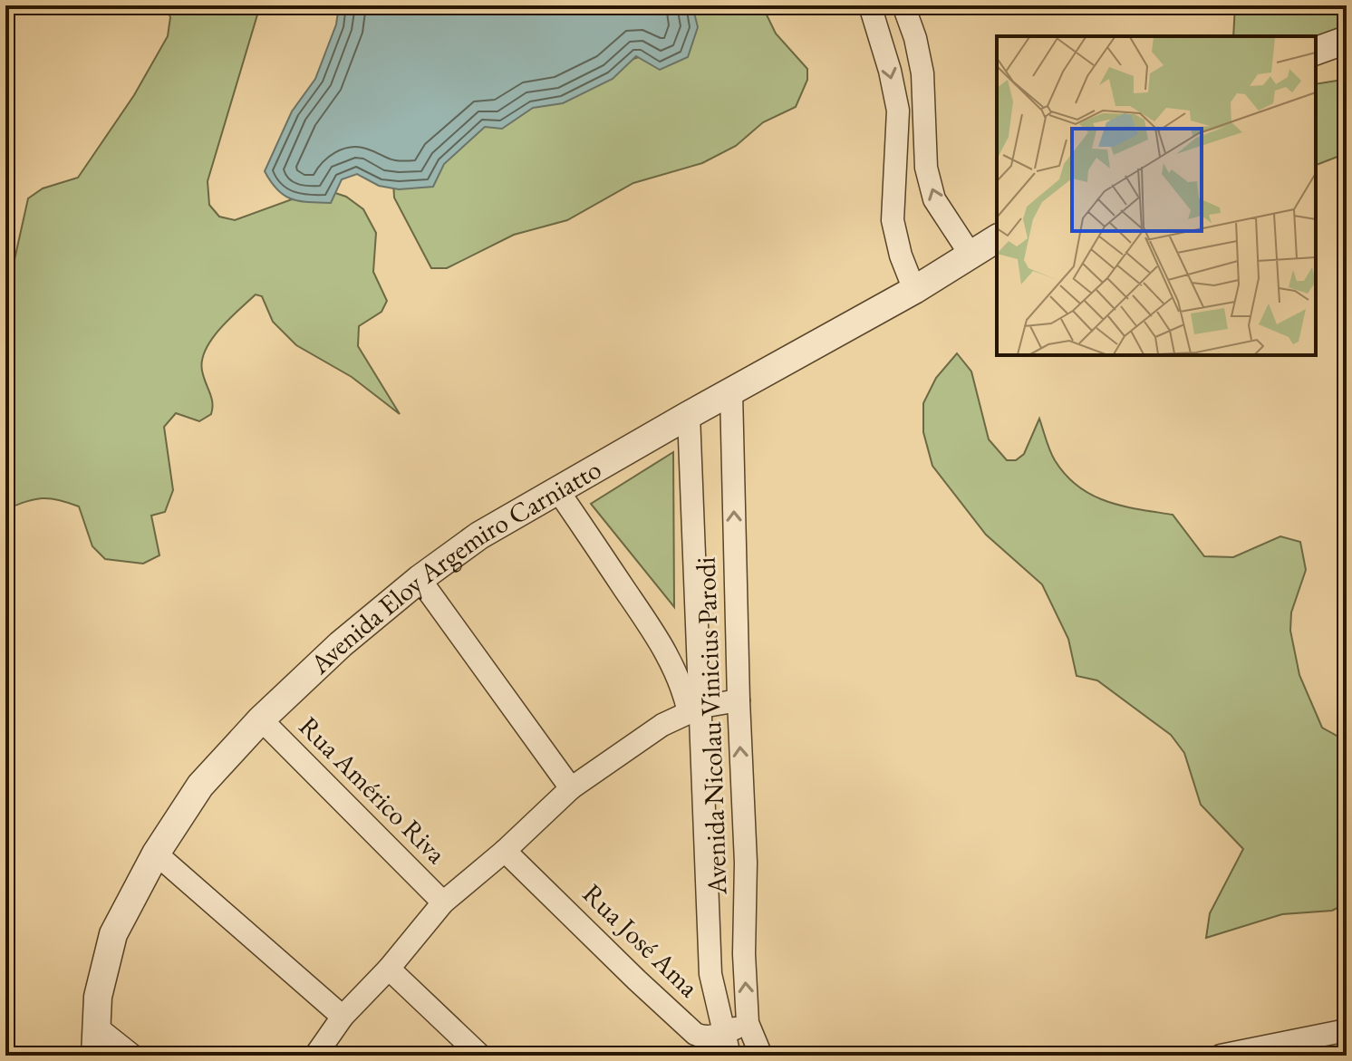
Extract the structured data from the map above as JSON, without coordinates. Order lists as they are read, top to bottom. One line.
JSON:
{"streets":{"street":["Avenida Eloy Argemiro Carniatto","Avenida Nicolau Vinicius Parodi","Rua Américo Riva","Rua José Ama"]},"crossings":[["Avenida Eloy Argemiro Carniatto","Avenida Nicolau Vinicius Parodi"],["Avenida Eloy Argemiro Carniatto","Rua Américo Riva"],["Avenida Nicolau Vinicius Parodi","Rua José Ama"]]}
